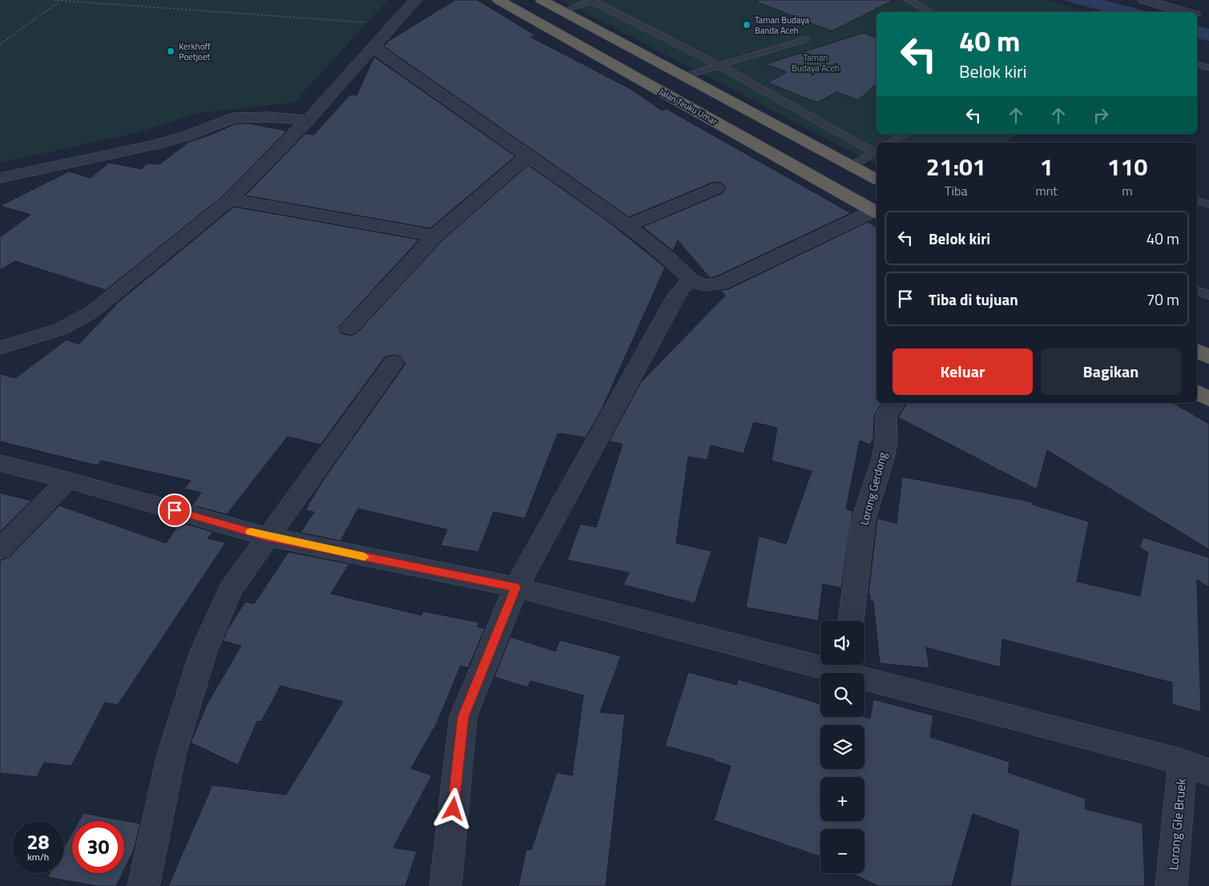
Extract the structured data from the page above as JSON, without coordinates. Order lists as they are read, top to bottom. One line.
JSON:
{"streets":{"highway":["Jalan Teuku Umar"],"street":["Lorong Gerdong","Lorong Gle Bruek"]},"parks":["Taman Budaya Aceh"],"places":["Taman Budaya Banda Aceh","Kerkhoff Poetjoet"],"page":{"turn":["40 m","Belok kiri"],"eta":["21:01","Tiba","1","mnt","110","m"],"list":[{"name":"Belok kiri","value":"40 m"},{"name":"Tiba di tujuan","value":"70 m"}],"buttons":["Keluar","Bagikan"],"map_buttons":["+","−"],"speed":"28 km/h","limit":"30"}}
